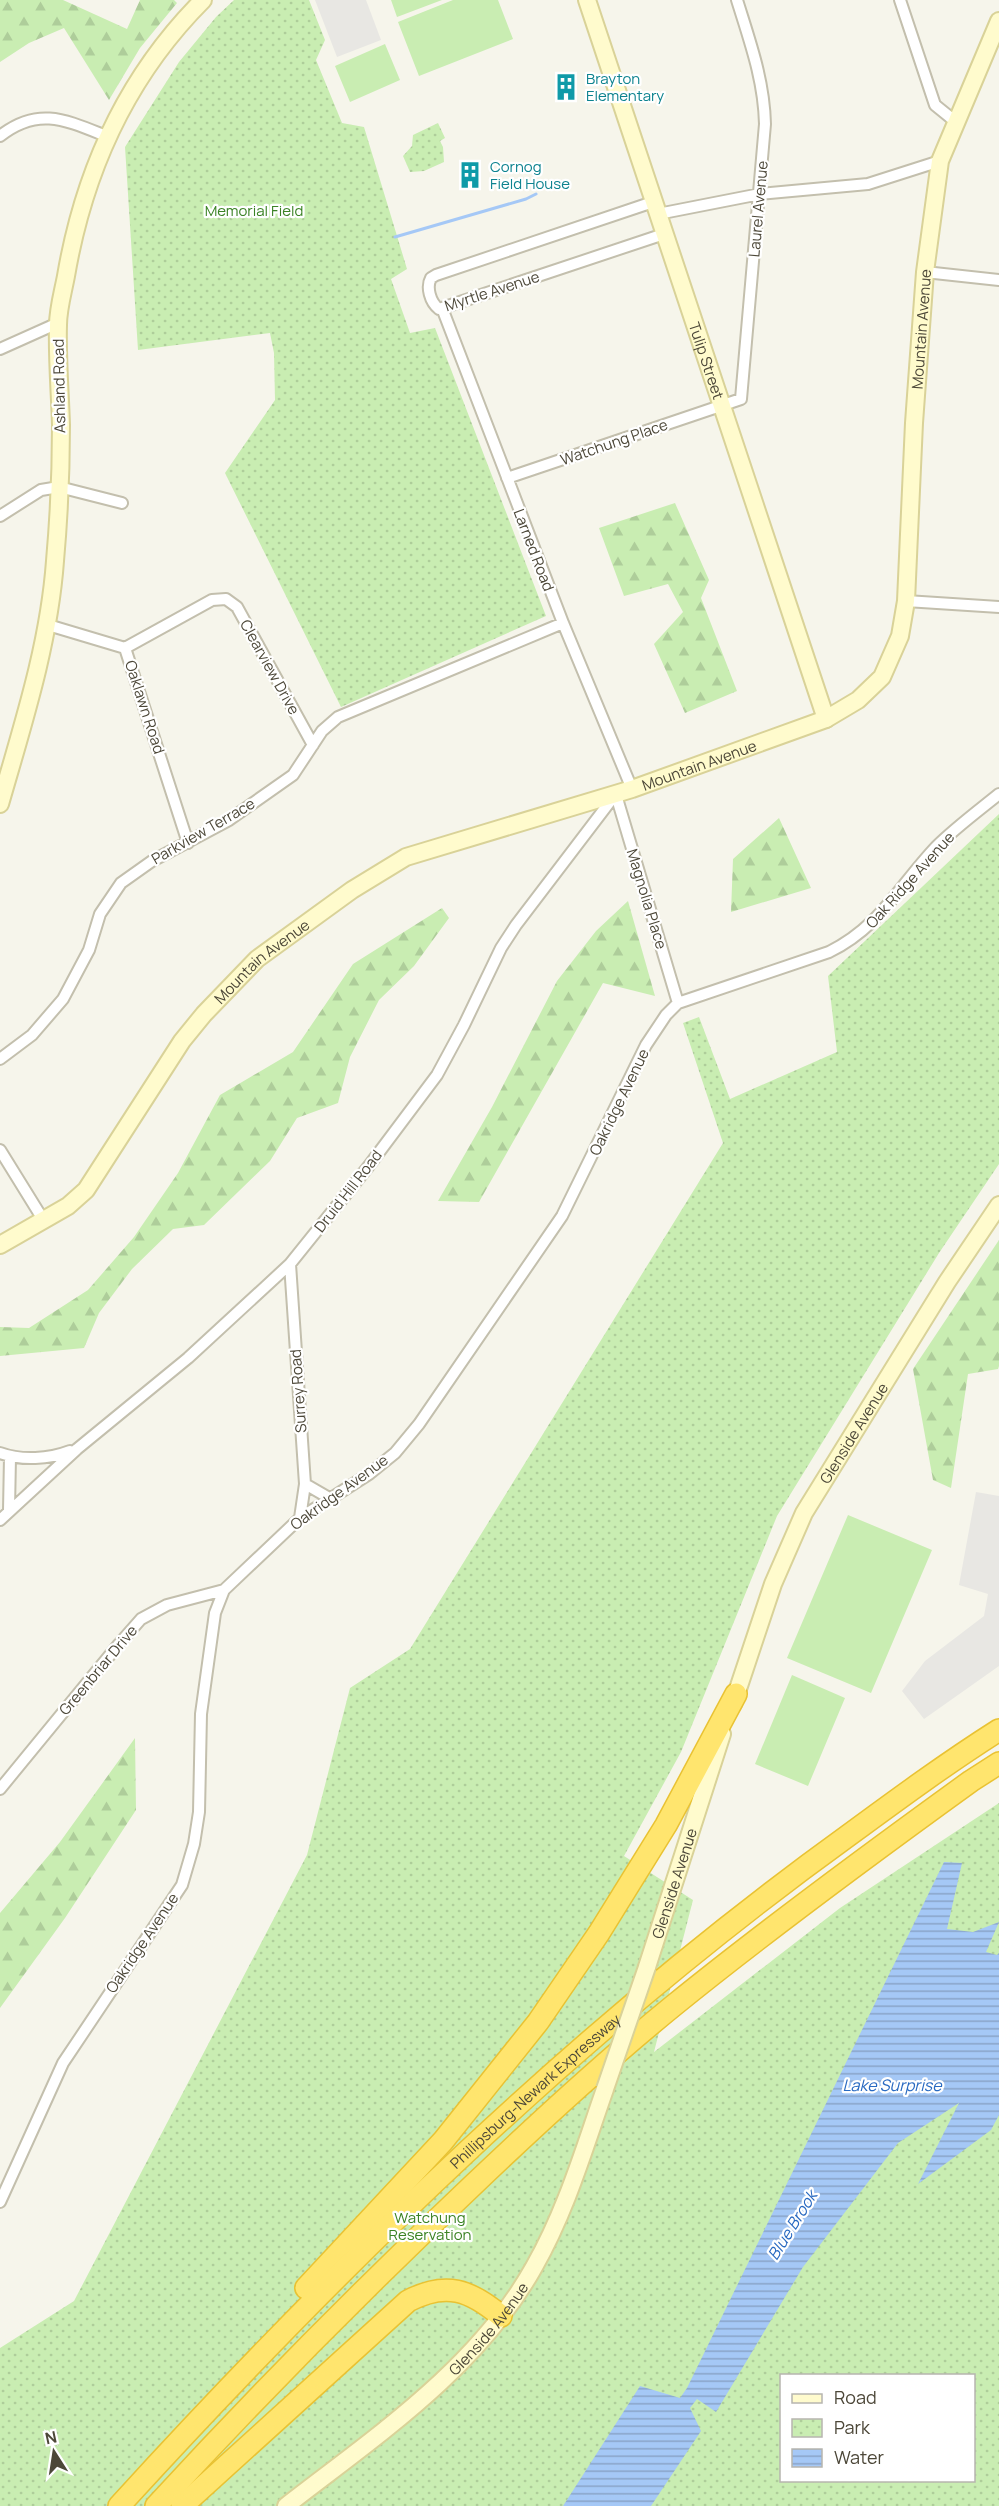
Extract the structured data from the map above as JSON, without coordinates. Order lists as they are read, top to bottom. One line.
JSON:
{"streets":{"highway":["Phillipsburg-Newark Expressway"],"main road":["Mountain Avenue","Tulip Street","Ashland Road","Glenside Avenue"],"street":["Laurel Avenue","Myrtle Avenue","Watchung Place","Larned Road","Clearview Drive","Oaklawn Road","Parkview Terrace","Oak Ridge Avenue","Magnolia Place","Oakridge Avenue","Druid Hill Road","Surrey Road","Greenbriar Drive"]},"crossings":[["Laurel Avenue","Myrtle Avenue"],["Laurel Avenue","Tulip Street"],["Laurel Avenue","Watchung Place"],["Myrtle Avenue","Mountain Avenue"],["Myrtle Avenue","Tulip Street"],["Myrtle Avenue","Larned Road"],["Mountain Avenue","Tulip Street"],["Mountain Avenue","Larned Road"],["Mountain Avenue","Magnolia Place"],["Mountain Avenue","Druid Hill Road"],["Tulip Street","Watchung Place"],["Ashland Road","Oaklawn Road"],["Watchung Place","Larned Road"],["Larned Road","Parkview Terrace"],["Larned Road","Magnolia Place"],["Larned Road","Druid Hill Road"],["Clearview Drive","Oaklawn Road"],["Clearview Drive","Parkview Terrace"],["Oaklawn Road","Parkview Terrace"],["Oak Ridge Avenue","Magnolia Place"],["Oak Ridge Avenue","Oakridge Avenue"],["Magnolia Place","Oakridge Avenue"],["Magnolia Place","Druid Hill Road"],["Oakridge Avenue","Surrey Road"],["Oakridge Avenue","Greenbriar Drive"],["Druid Hill Road","Surrey Road"]],"water":["Lake Surprise","Blue Brook"],"parks":["Memorial Field","Watchung Reservation"],"places":{"building":["Brayton Elementary","Cornog Field House"]},"legend":["Road","Park","Water"],"north":"top"}
